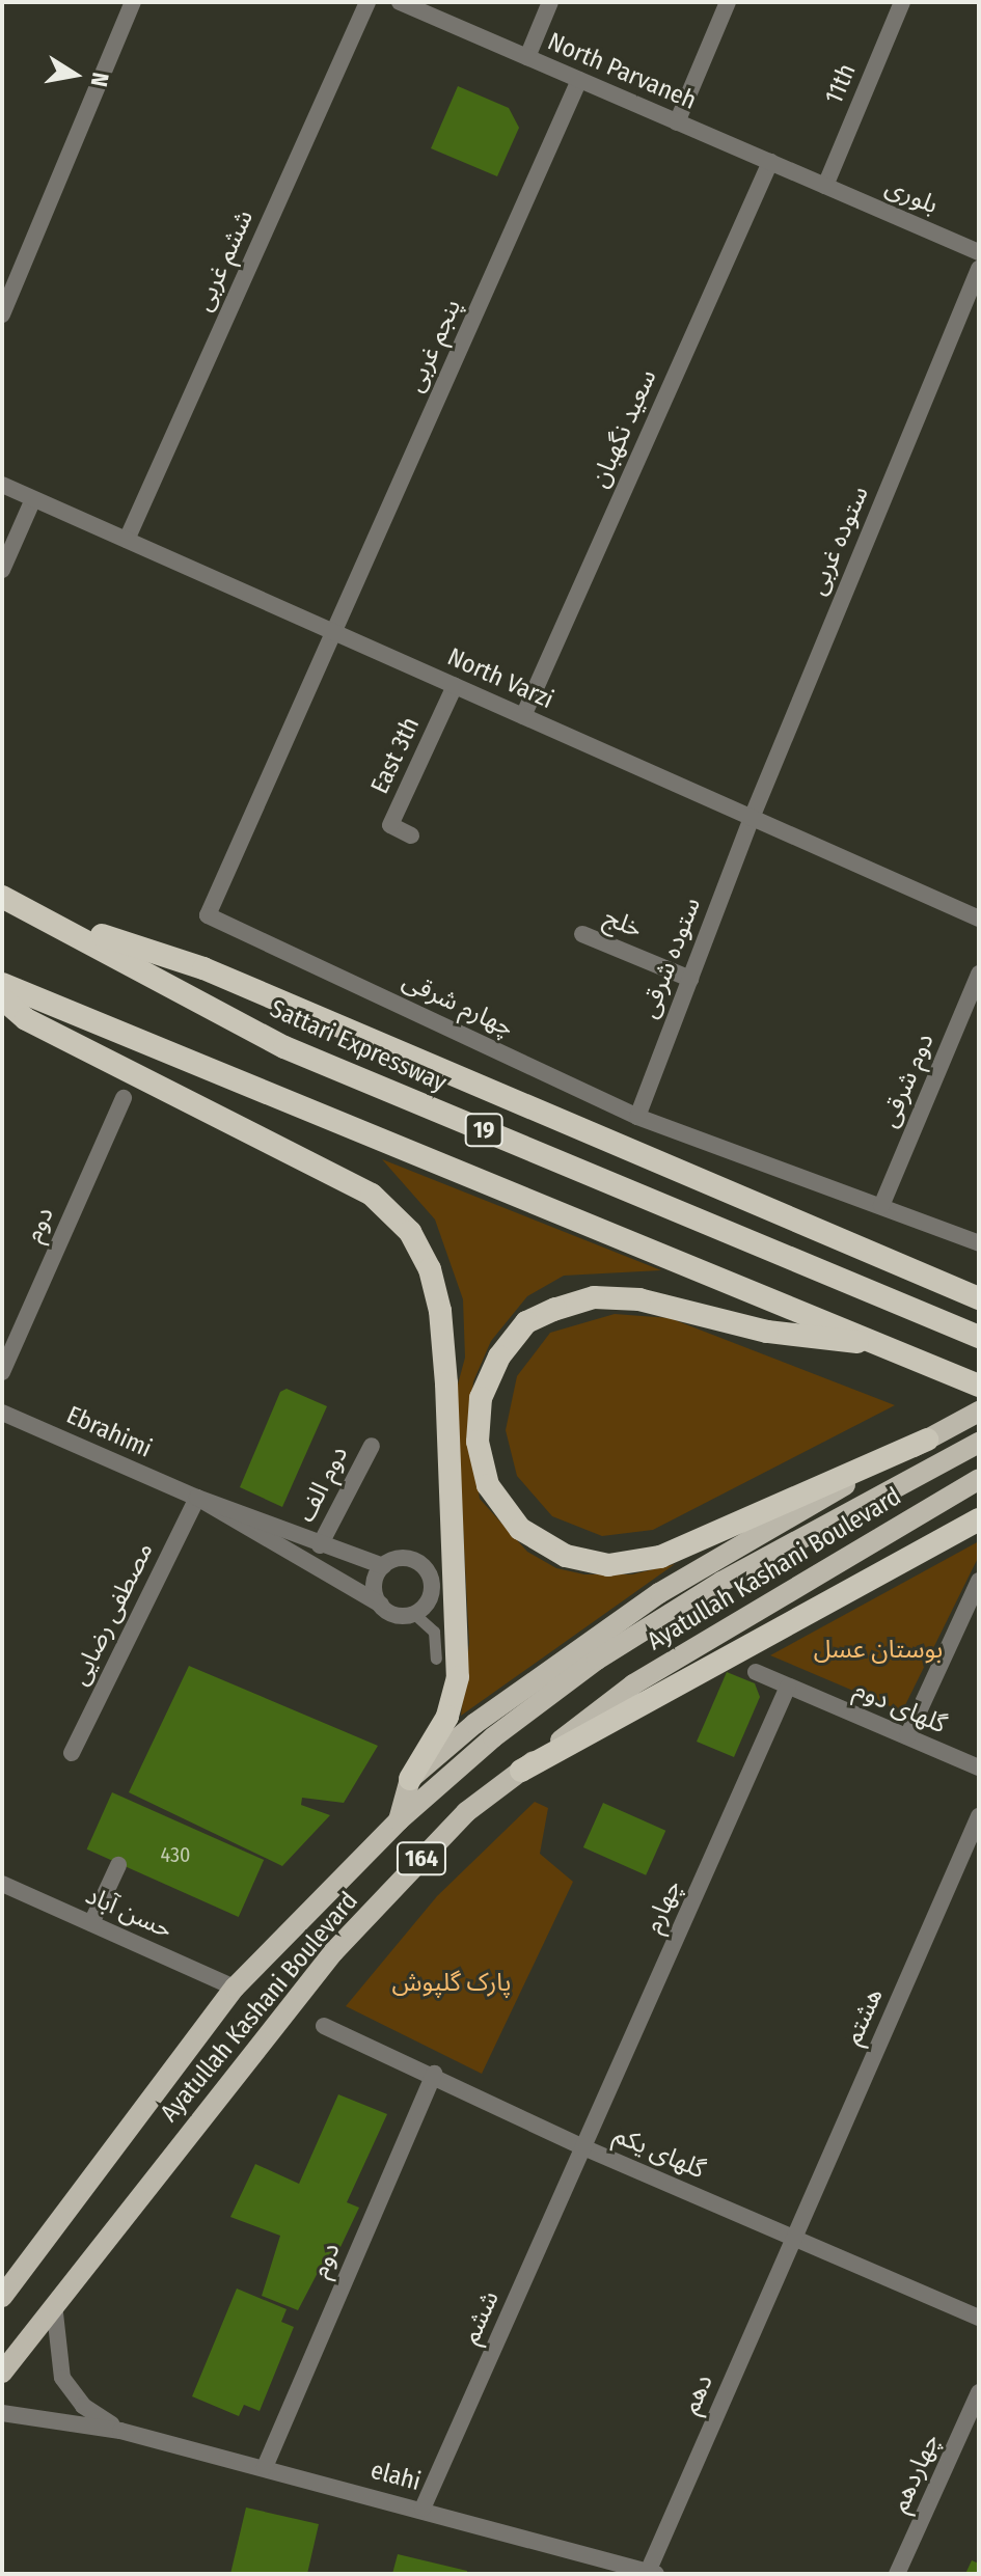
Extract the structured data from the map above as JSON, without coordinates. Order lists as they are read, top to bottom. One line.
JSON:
{"streets":{"highway":["Sattari Expressway","19"],"main road":["Ayatullah Kashani Boulevard","164"],"street":["North Parvaneh","11th","بلوری","ششم غربی","پنجم غربی","سعید نگهبان","ستوده غربی","North Varzi","East 3th","خلج","ستوده شرقی","چهارم شرقی","دوم شرقی","دوم","Ebrahimi","دوم الف","مصطفی رضایی","گلهای دوم","چهارم","حسن آباد","هشتم","گلهای یکم","ششم","دهم","چهاردهم","elahi"]},"crossings":[["North Parvaneh","11th"],["North Parvaneh","بلوری"],["North Parvaneh","پنجم غربی"],["North Parvaneh","سعید نگهبان"],["11th","بلوری"],["ششم غربی","North Varzi"],["پنجم غربی","North Varzi"],["پنجم غربی","چهارم شرقی"],["سعید نگهبان","North Varzi"],["ستوده غربی","North Varzi"],["ستوده غربی","ستوده شرقی"],["North Varzi","East 3th"],["North Varzi","ستوده شرقی"],["North Varzi","چهارم شرقی"],["خلج","ستوده شرقی"],["ستوده شرقی","چهارم شرقی"],["چهارم شرقی","دوم شرقی"],["دوم","گلهای یکم"],["دوم","elahi"],["Ebrahimi","مصطفی رضایی"],["Ayatullah Kashani Boulevard","حسن آباد"],["گلهای دوم","چهارم"],["چهارم","گلهای یکم"],["چهارم","ششم"],["هشتم","گلهای یکم"],["هشتم","دهم"],["گلهای یکم","ششم"],["گلهای یکم","دهم"],["ششم","elahi"],["دهم","elahi"]],"parks":["بوستان عسل","پارک گلپوش"],"house_numbers":["430"],"north":"right"}
